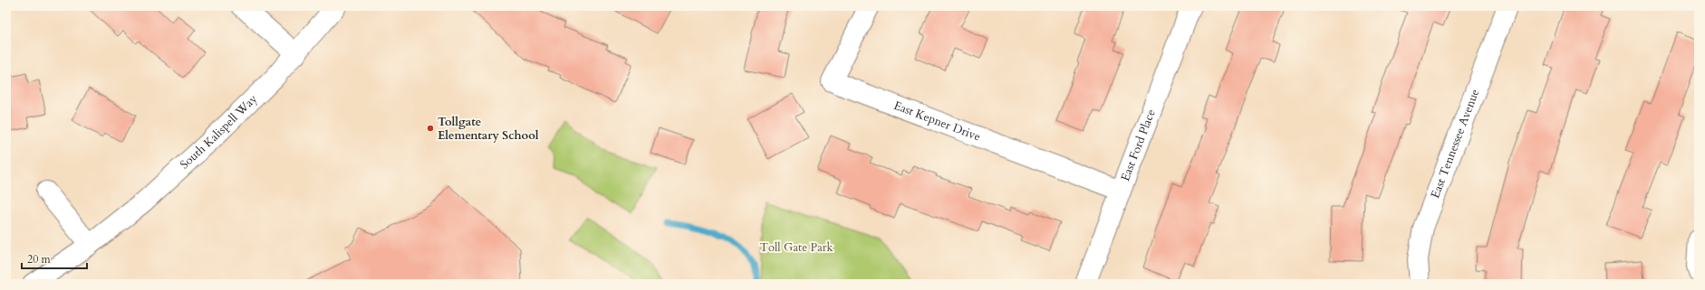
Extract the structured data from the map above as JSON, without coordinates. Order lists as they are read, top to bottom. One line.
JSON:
{"streets":{"street":["East Kepner Drive","South Kalispell Way","East Tennessee Avenue","East Ford Place"]},"crossings":[["East Kepner Drive","East Ford Place"]],"parks":["Toll Gate Park"],"places":["Tollgate Elementary School"],"scale_bar":"20 m"}
